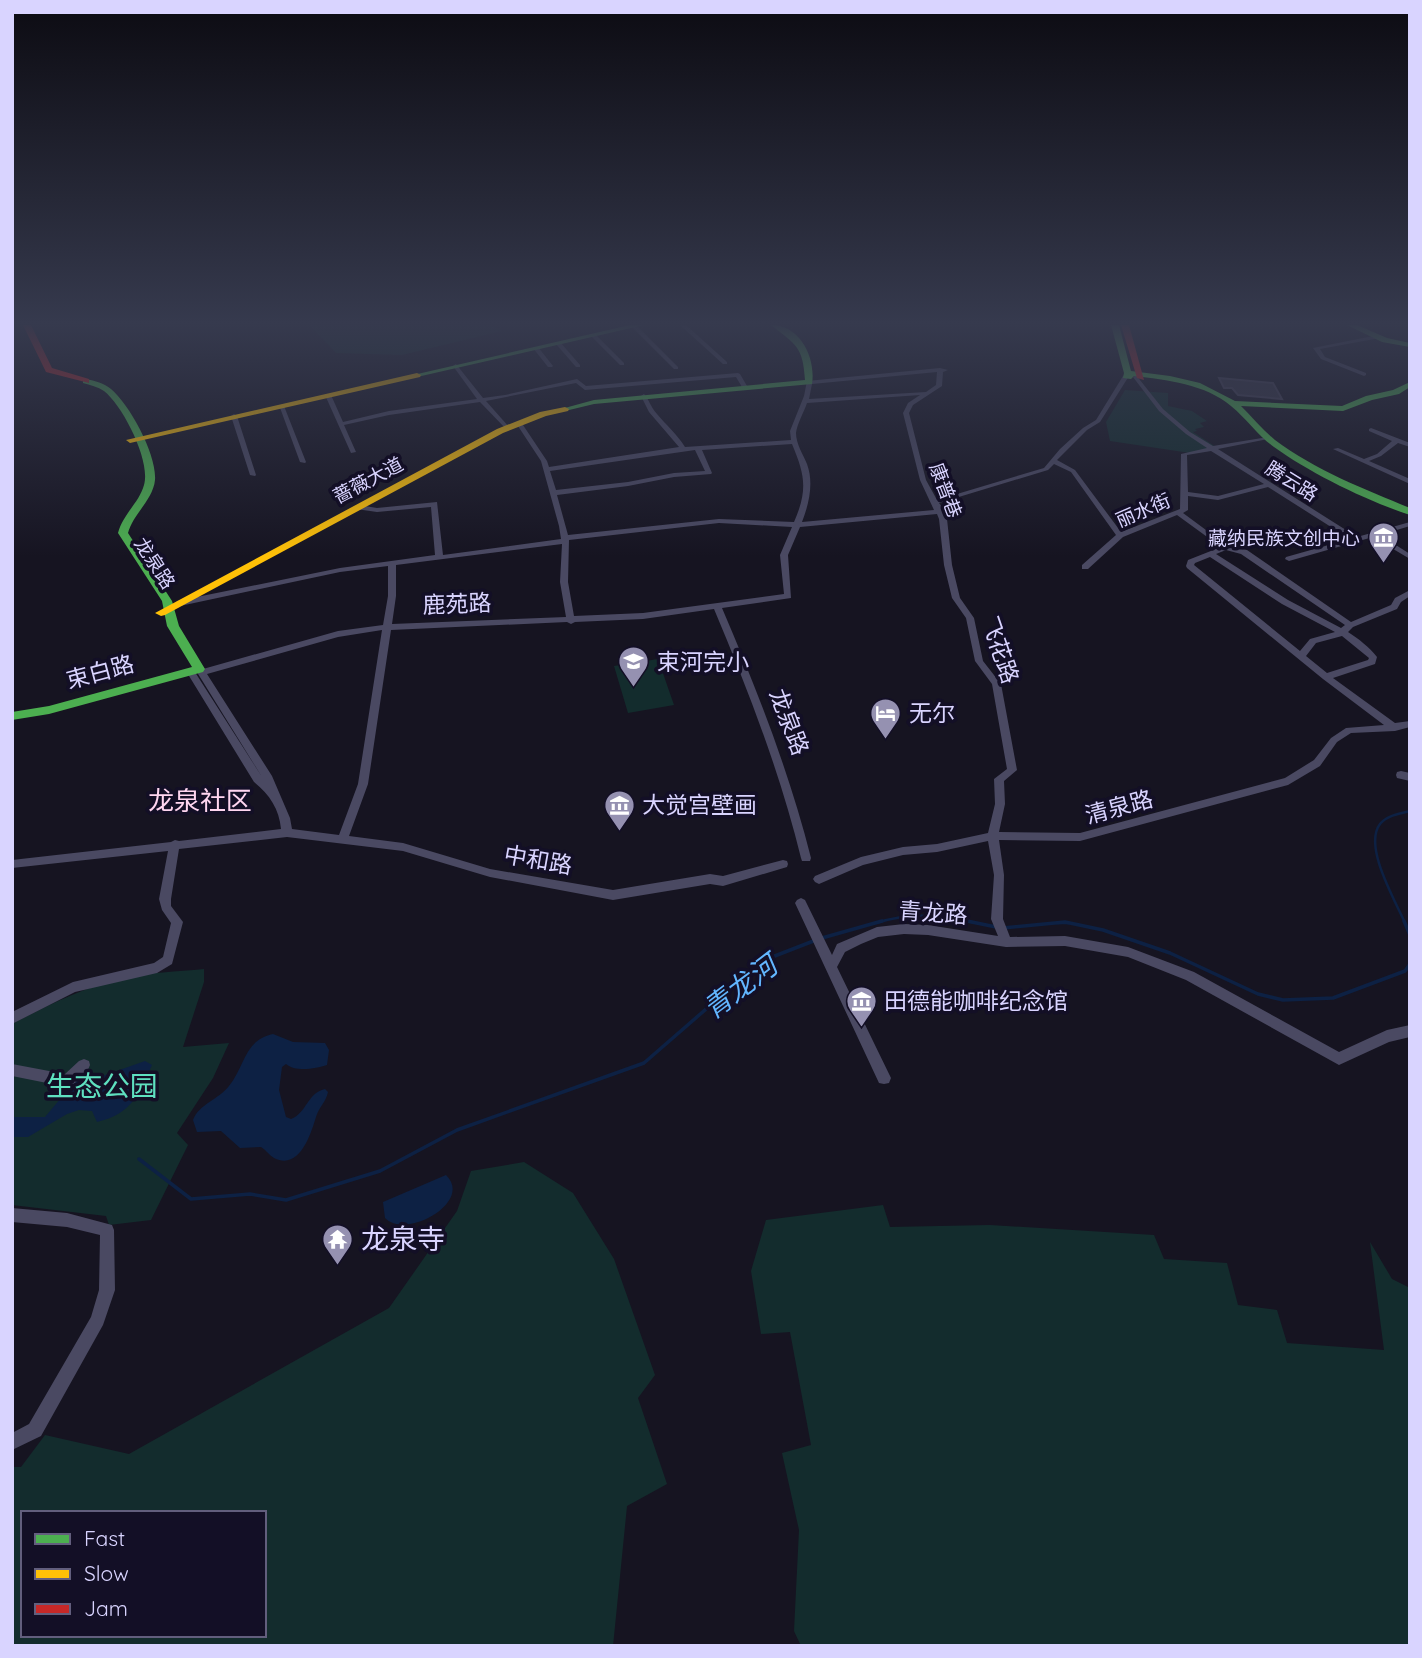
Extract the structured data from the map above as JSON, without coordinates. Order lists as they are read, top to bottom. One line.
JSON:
{"streets":{"main road":["蔷薇大道","龙泉路","束白路"],"street":["腾云路","康普巷","丽水街","鹿苑路","飞花路","清泉路","中和路","青龙路"]},"crossings":[["蔷薇大道","龙泉路"],["腾云路","丽水街"],["康普巷","飞花路"],["龙泉路","鹿苑路"],["龙泉路","束白路"],["鹿苑路","束白路"],["飞花路","清泉路"]],"districts":["龙泉社区"],"water":["青龙河"],"parks":["生态公园"],"places":{"museum":["藏纳民族文创中心","大觉宫壁画","田德能咖啡纪念馆"],"school or university":["束河完小"],"hotel":["无尔"],"temple":["龙泉寺"]},"legend":["Fast","Slow","Jam"]}
